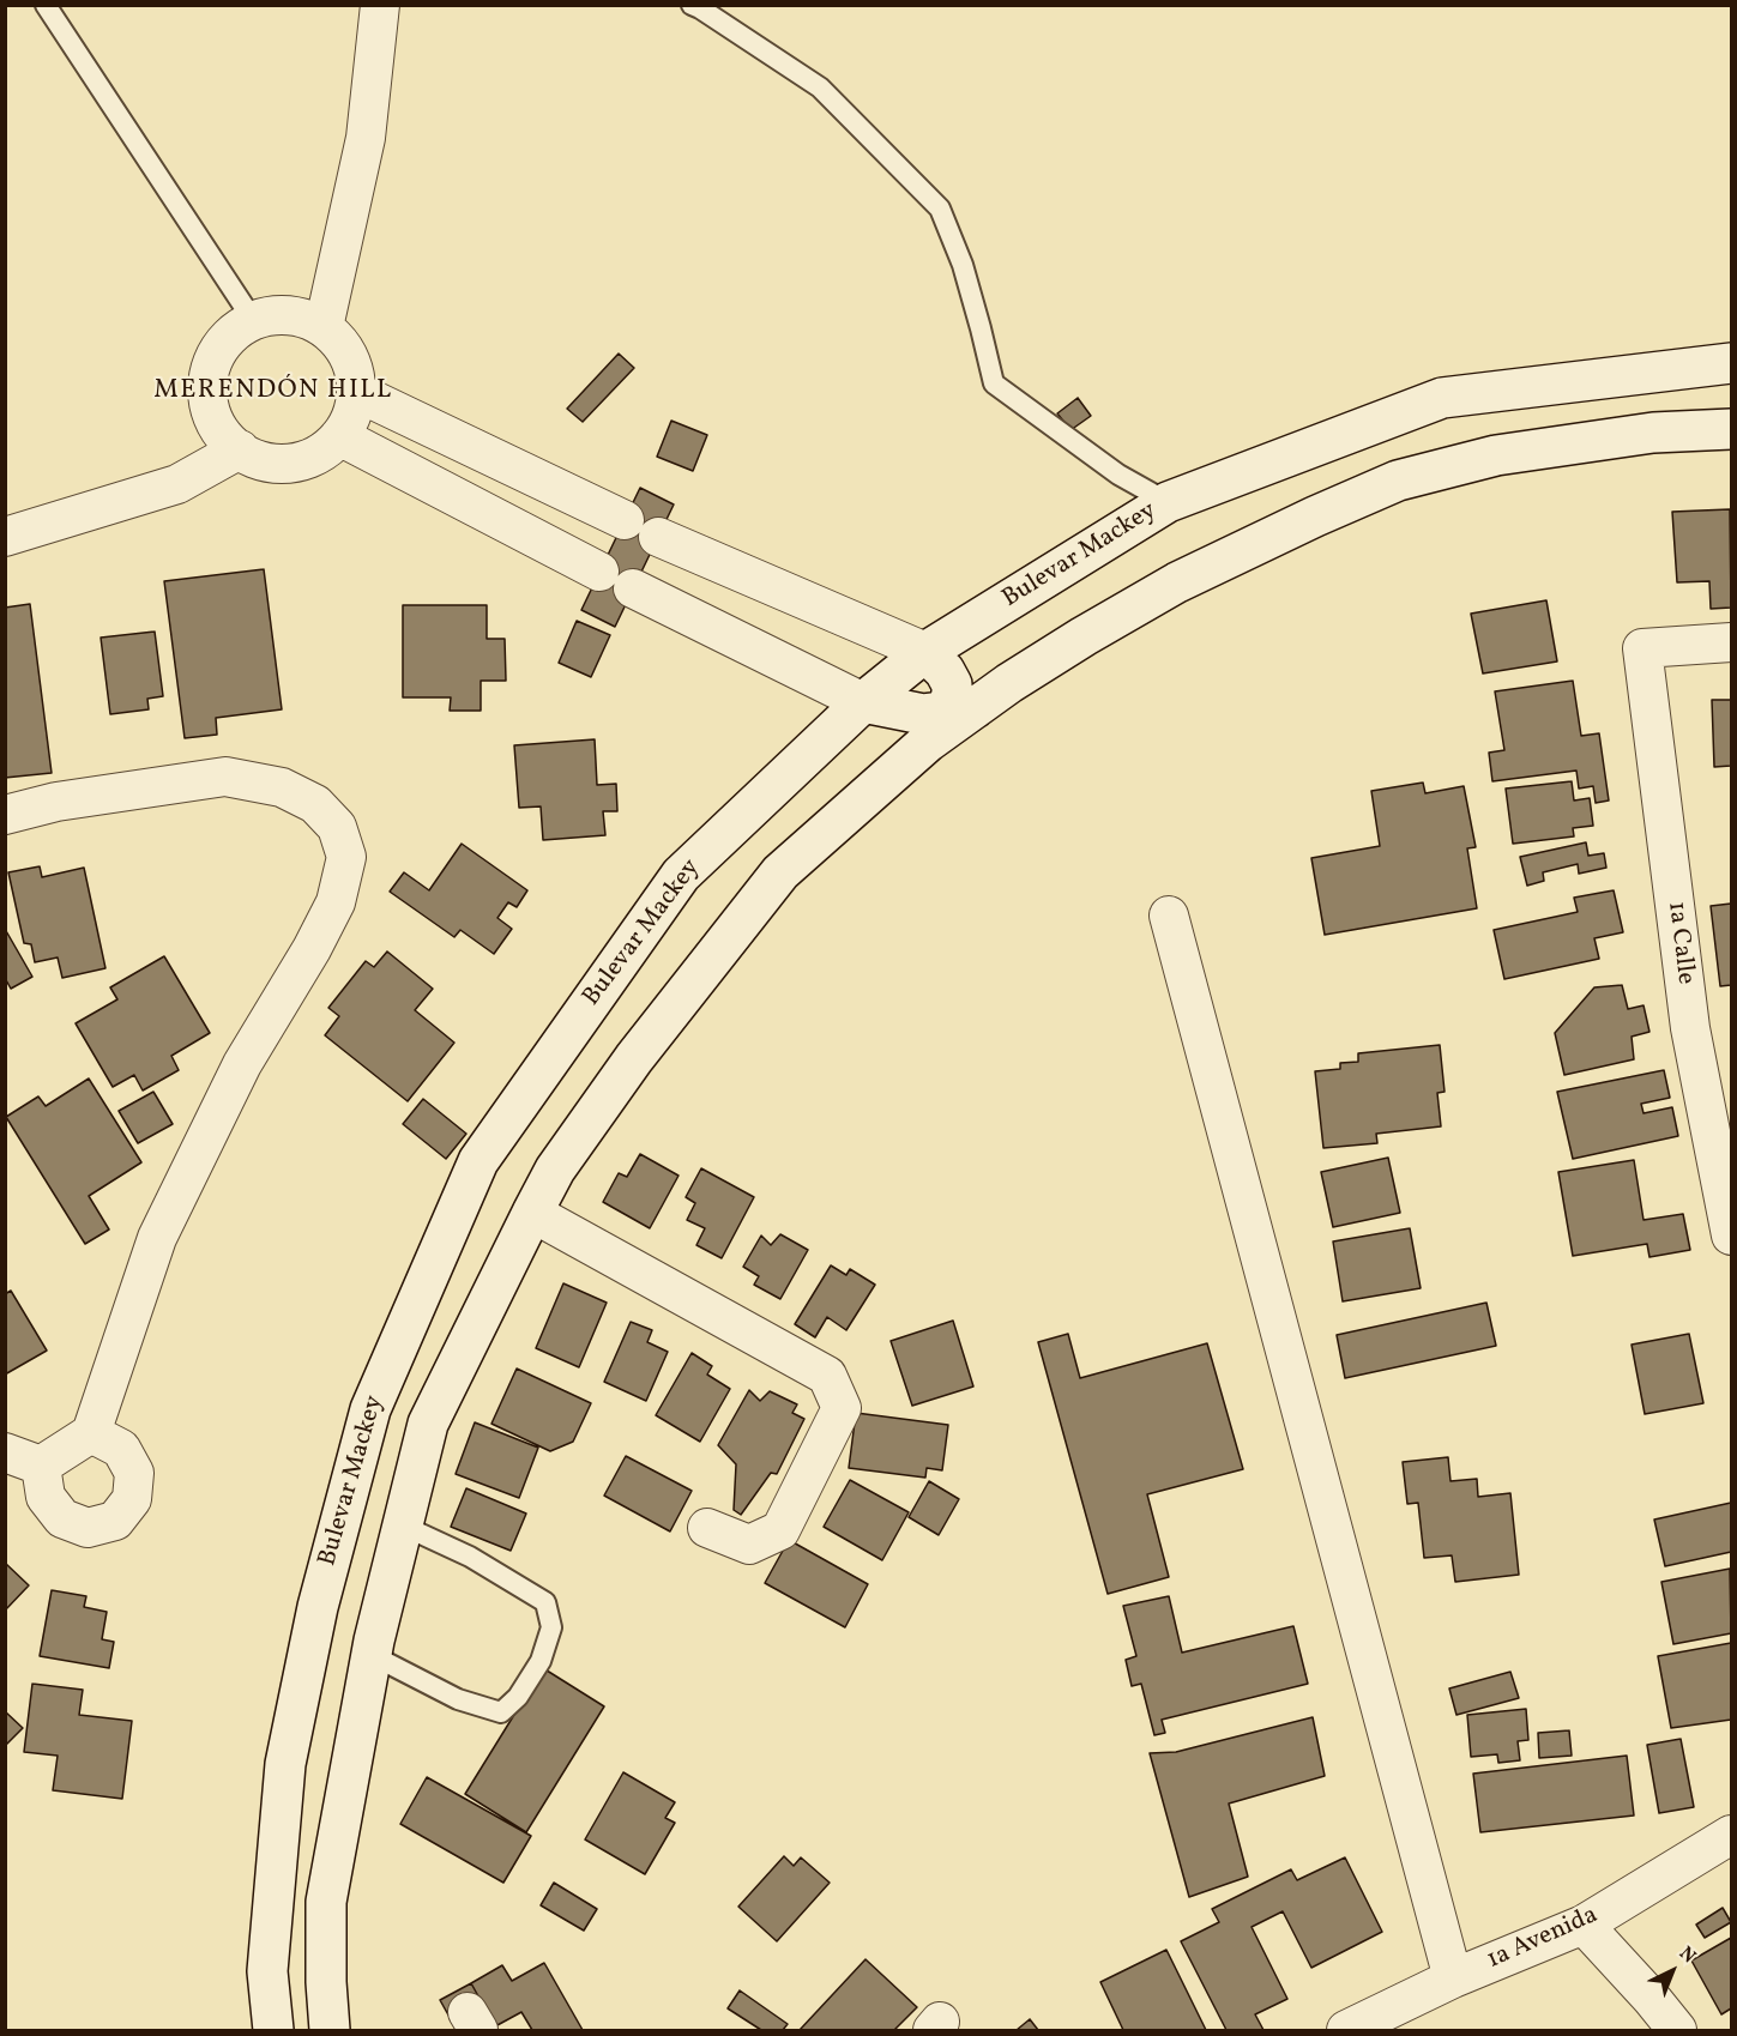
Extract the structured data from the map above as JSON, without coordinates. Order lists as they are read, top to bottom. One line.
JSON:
{"streets":{"main road":["Bulevar Mackey"],"street":["1a Calle","1a Avenida"]},"districts":["MERENDÓN HILL"],"north":"top right"}
